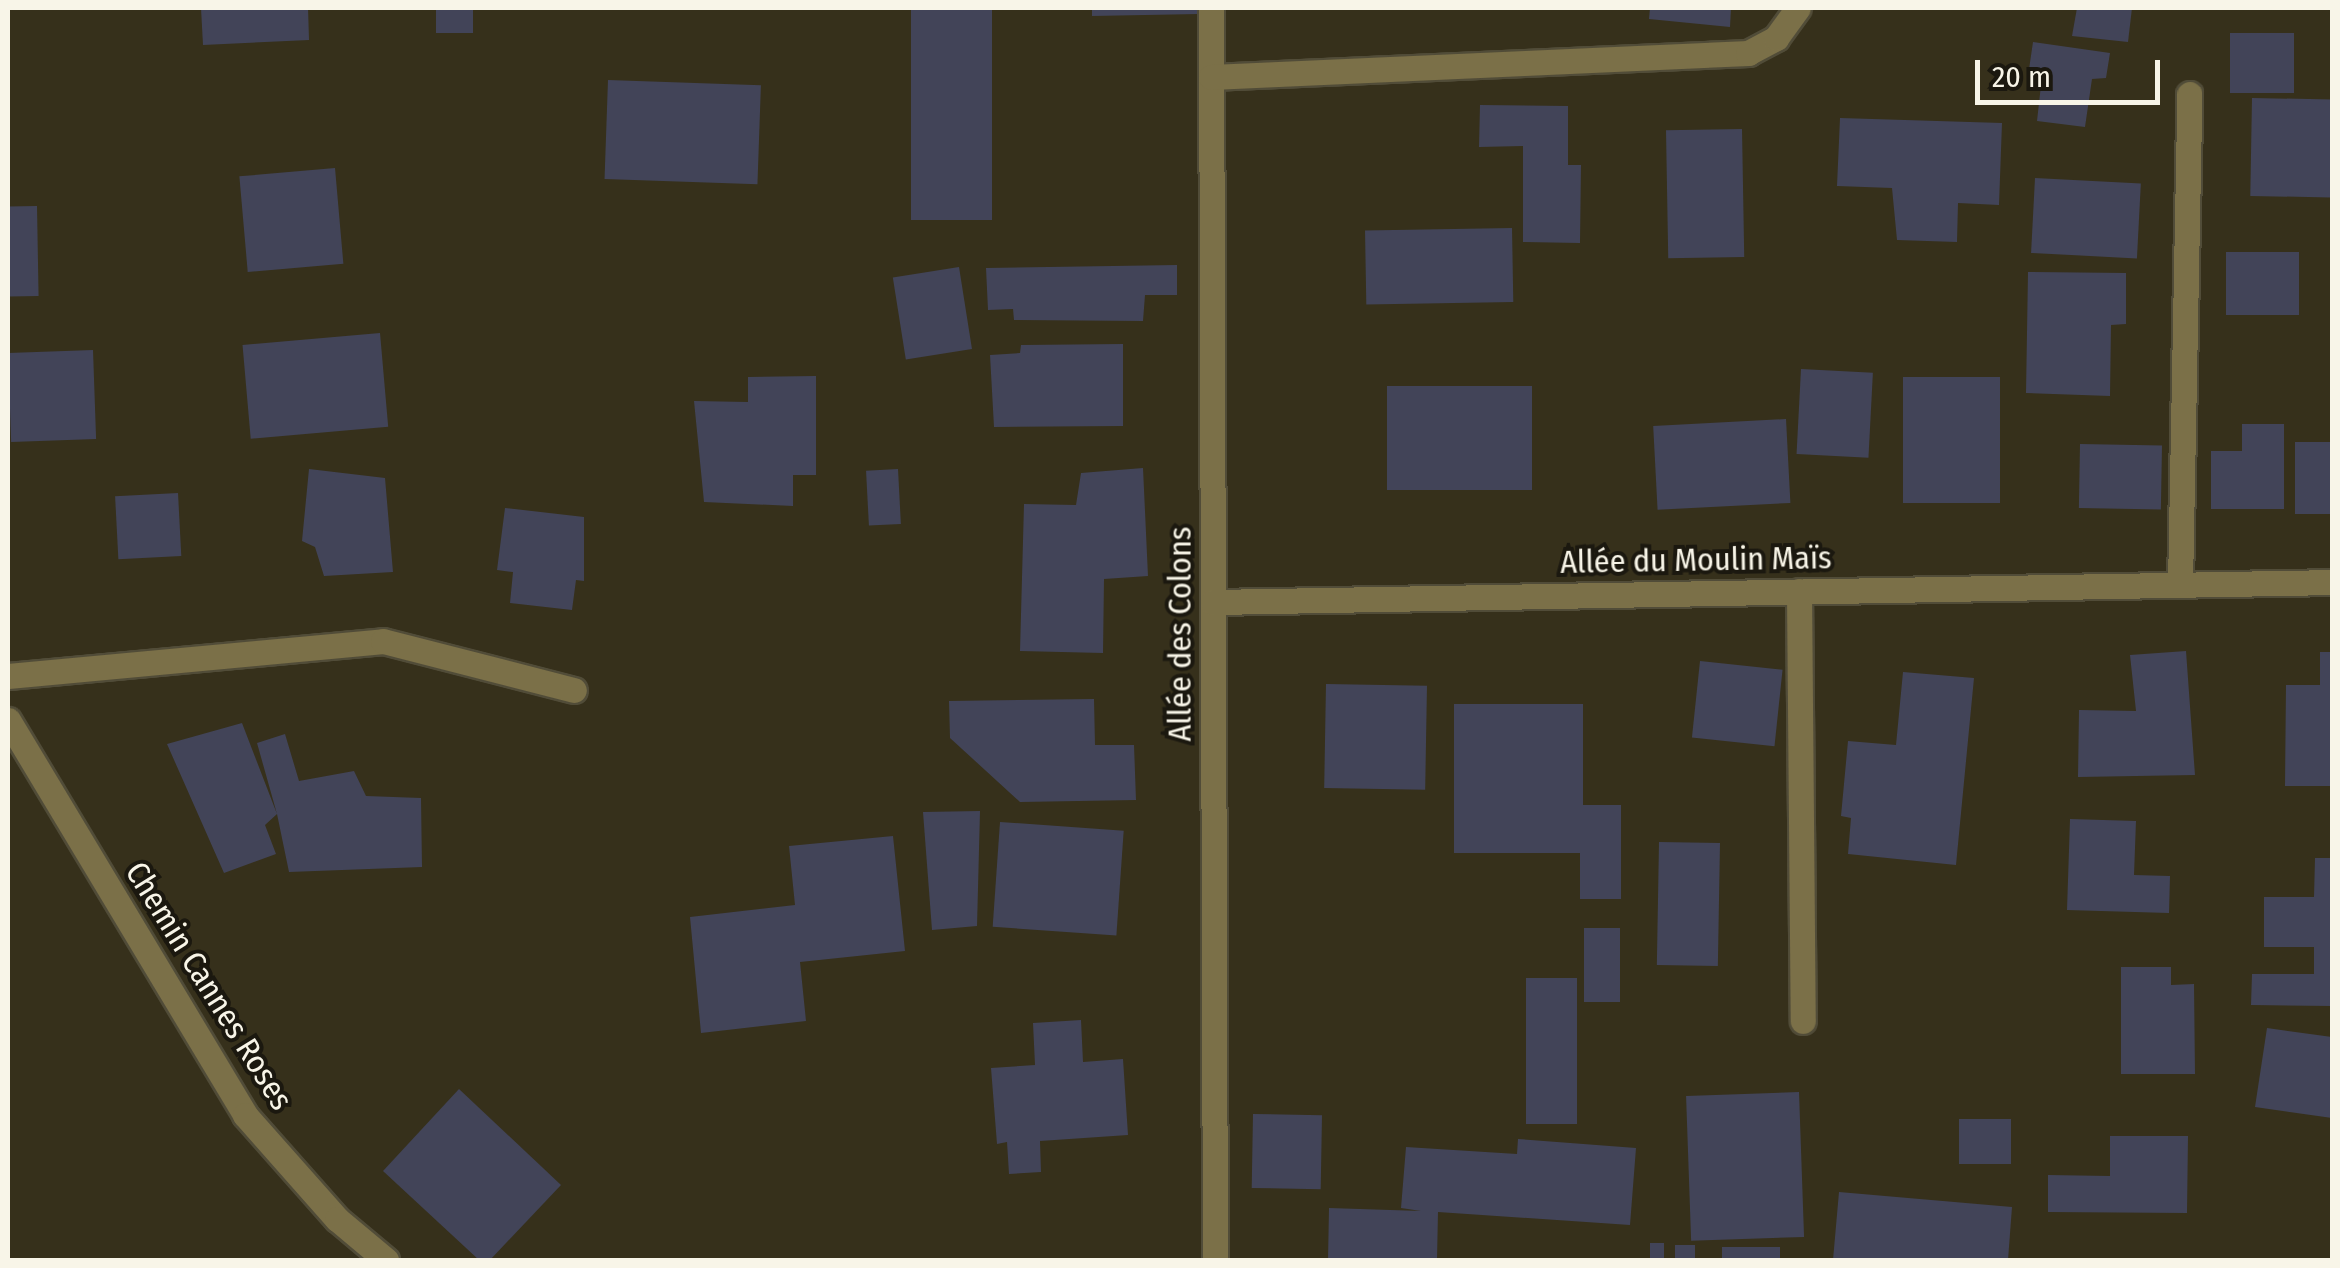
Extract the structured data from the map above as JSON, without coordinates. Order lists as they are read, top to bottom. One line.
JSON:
{"streets":{"street":["Allée du Moulin Maïs","Allée des Colons","Chemin Cannes Roses"]},"crossings":[["Allée du Moulin Maïs","Allée des Colons"]],"scale_bar":"20 m"}
